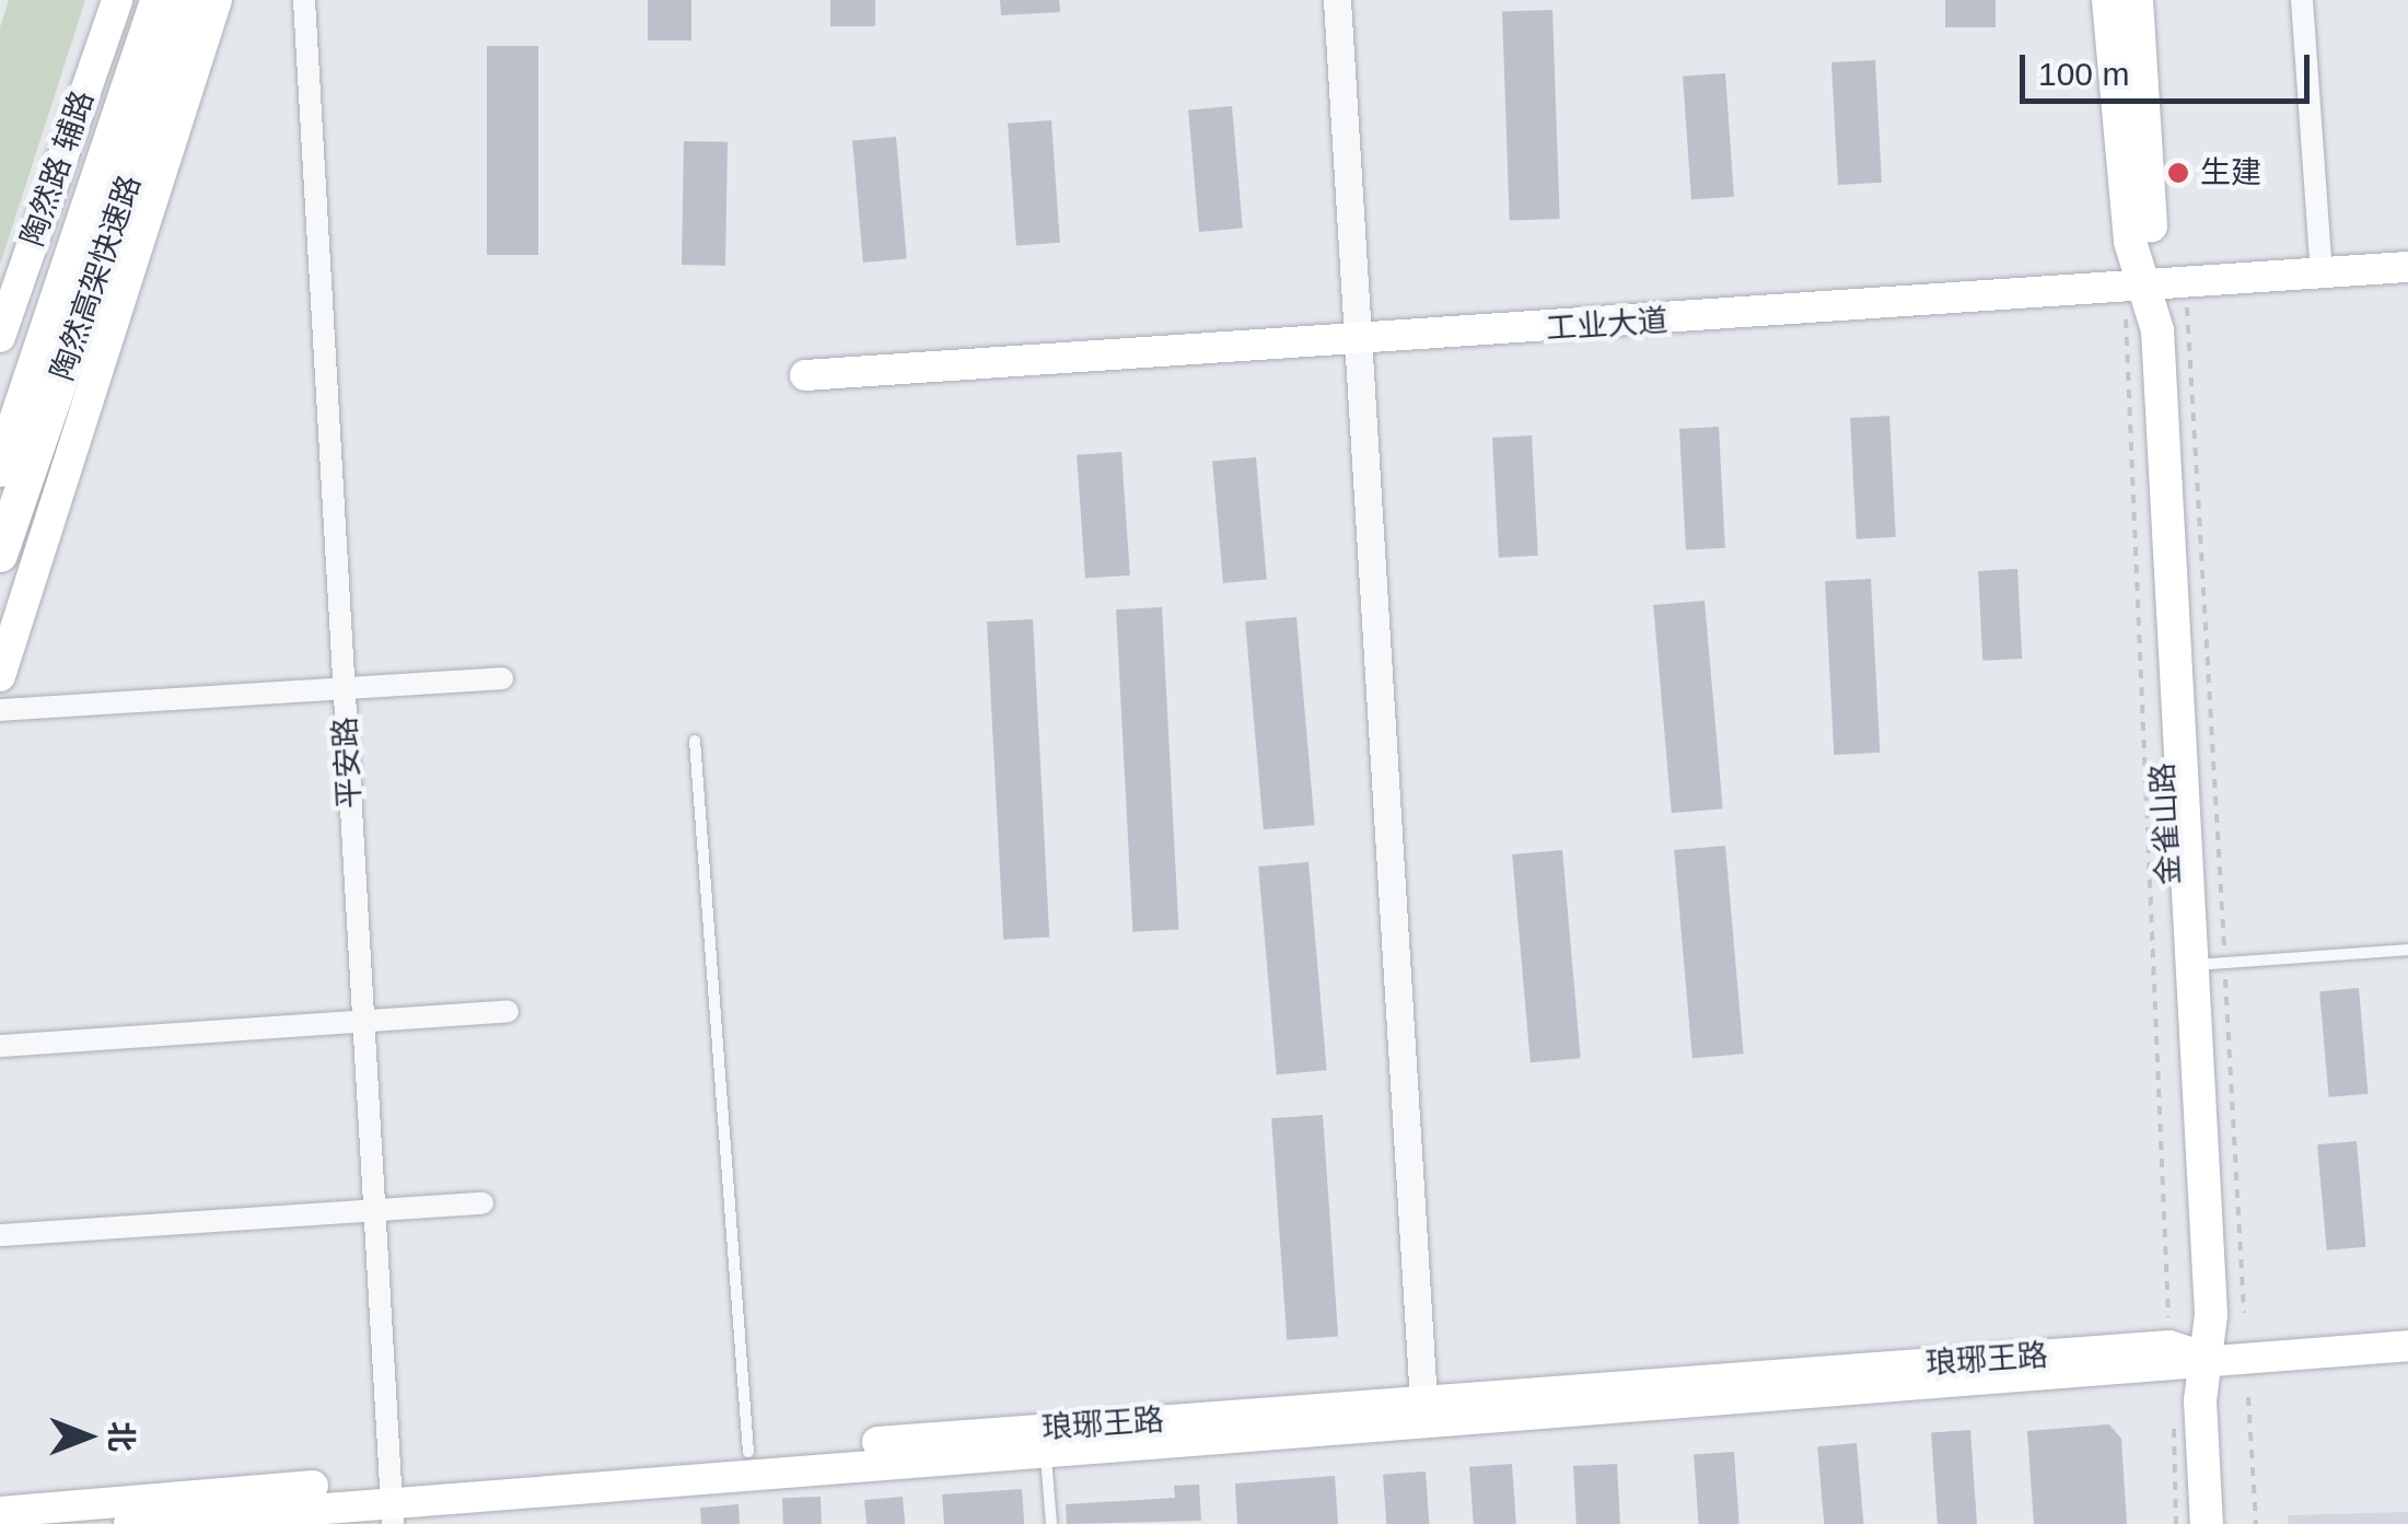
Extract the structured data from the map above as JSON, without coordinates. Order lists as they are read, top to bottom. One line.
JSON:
{"streets":{"highway":["陶然高架快速路"],"main road":["陶然路 辅路","工业大道","金雀山路","琅琊王路"],"street":["平安路"]},"crossings":[["工业大道","金雀山路"],["平安路","琅琊王路"],["金雀山路","琅琊王路"]],"places":["生建"],"scale_bar":"100 m","north":"right"}
